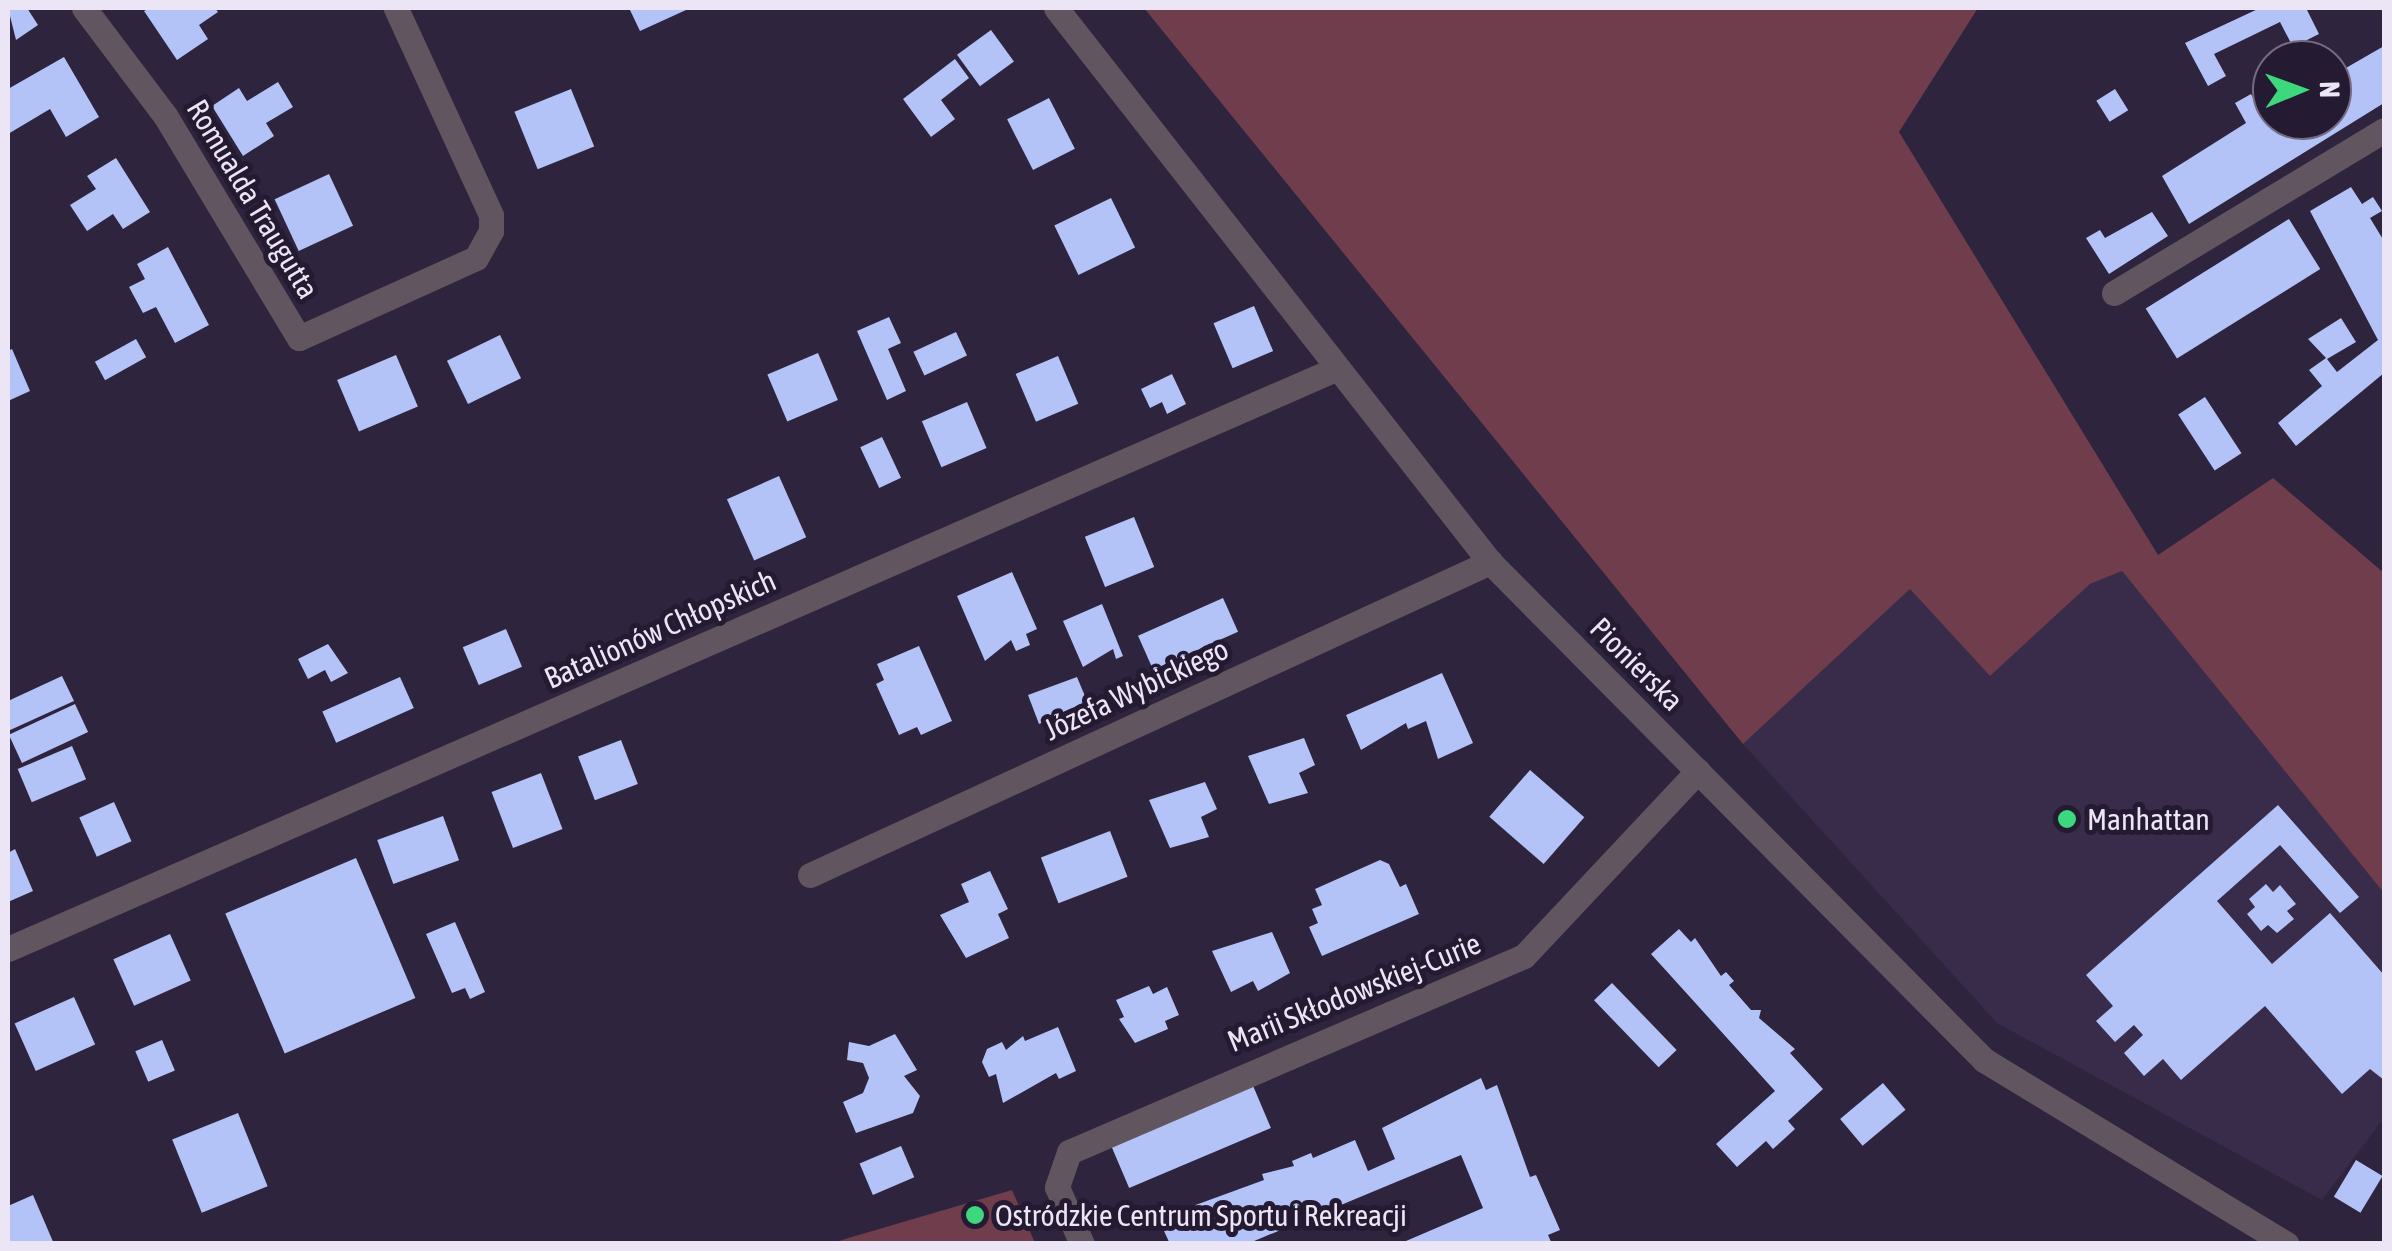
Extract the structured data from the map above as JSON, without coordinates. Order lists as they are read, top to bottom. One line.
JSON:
{"streets":{"street":["Romualda Traugutta","Batalionów Chłopskich","Pionierska","Józefa Wybickiego","Marii Skłodowskiej-Curie"]},"crossings":[["Batalionów Chłopskich","Pionierska"],["Pionierska","Józefa Wybickiego"],["Pionierska","Marii Skłodowskiej-Curie"]],"places":["Manhattan","Ostródzkie Centrum Sportu i Rekreacji"],"north":"right"}
